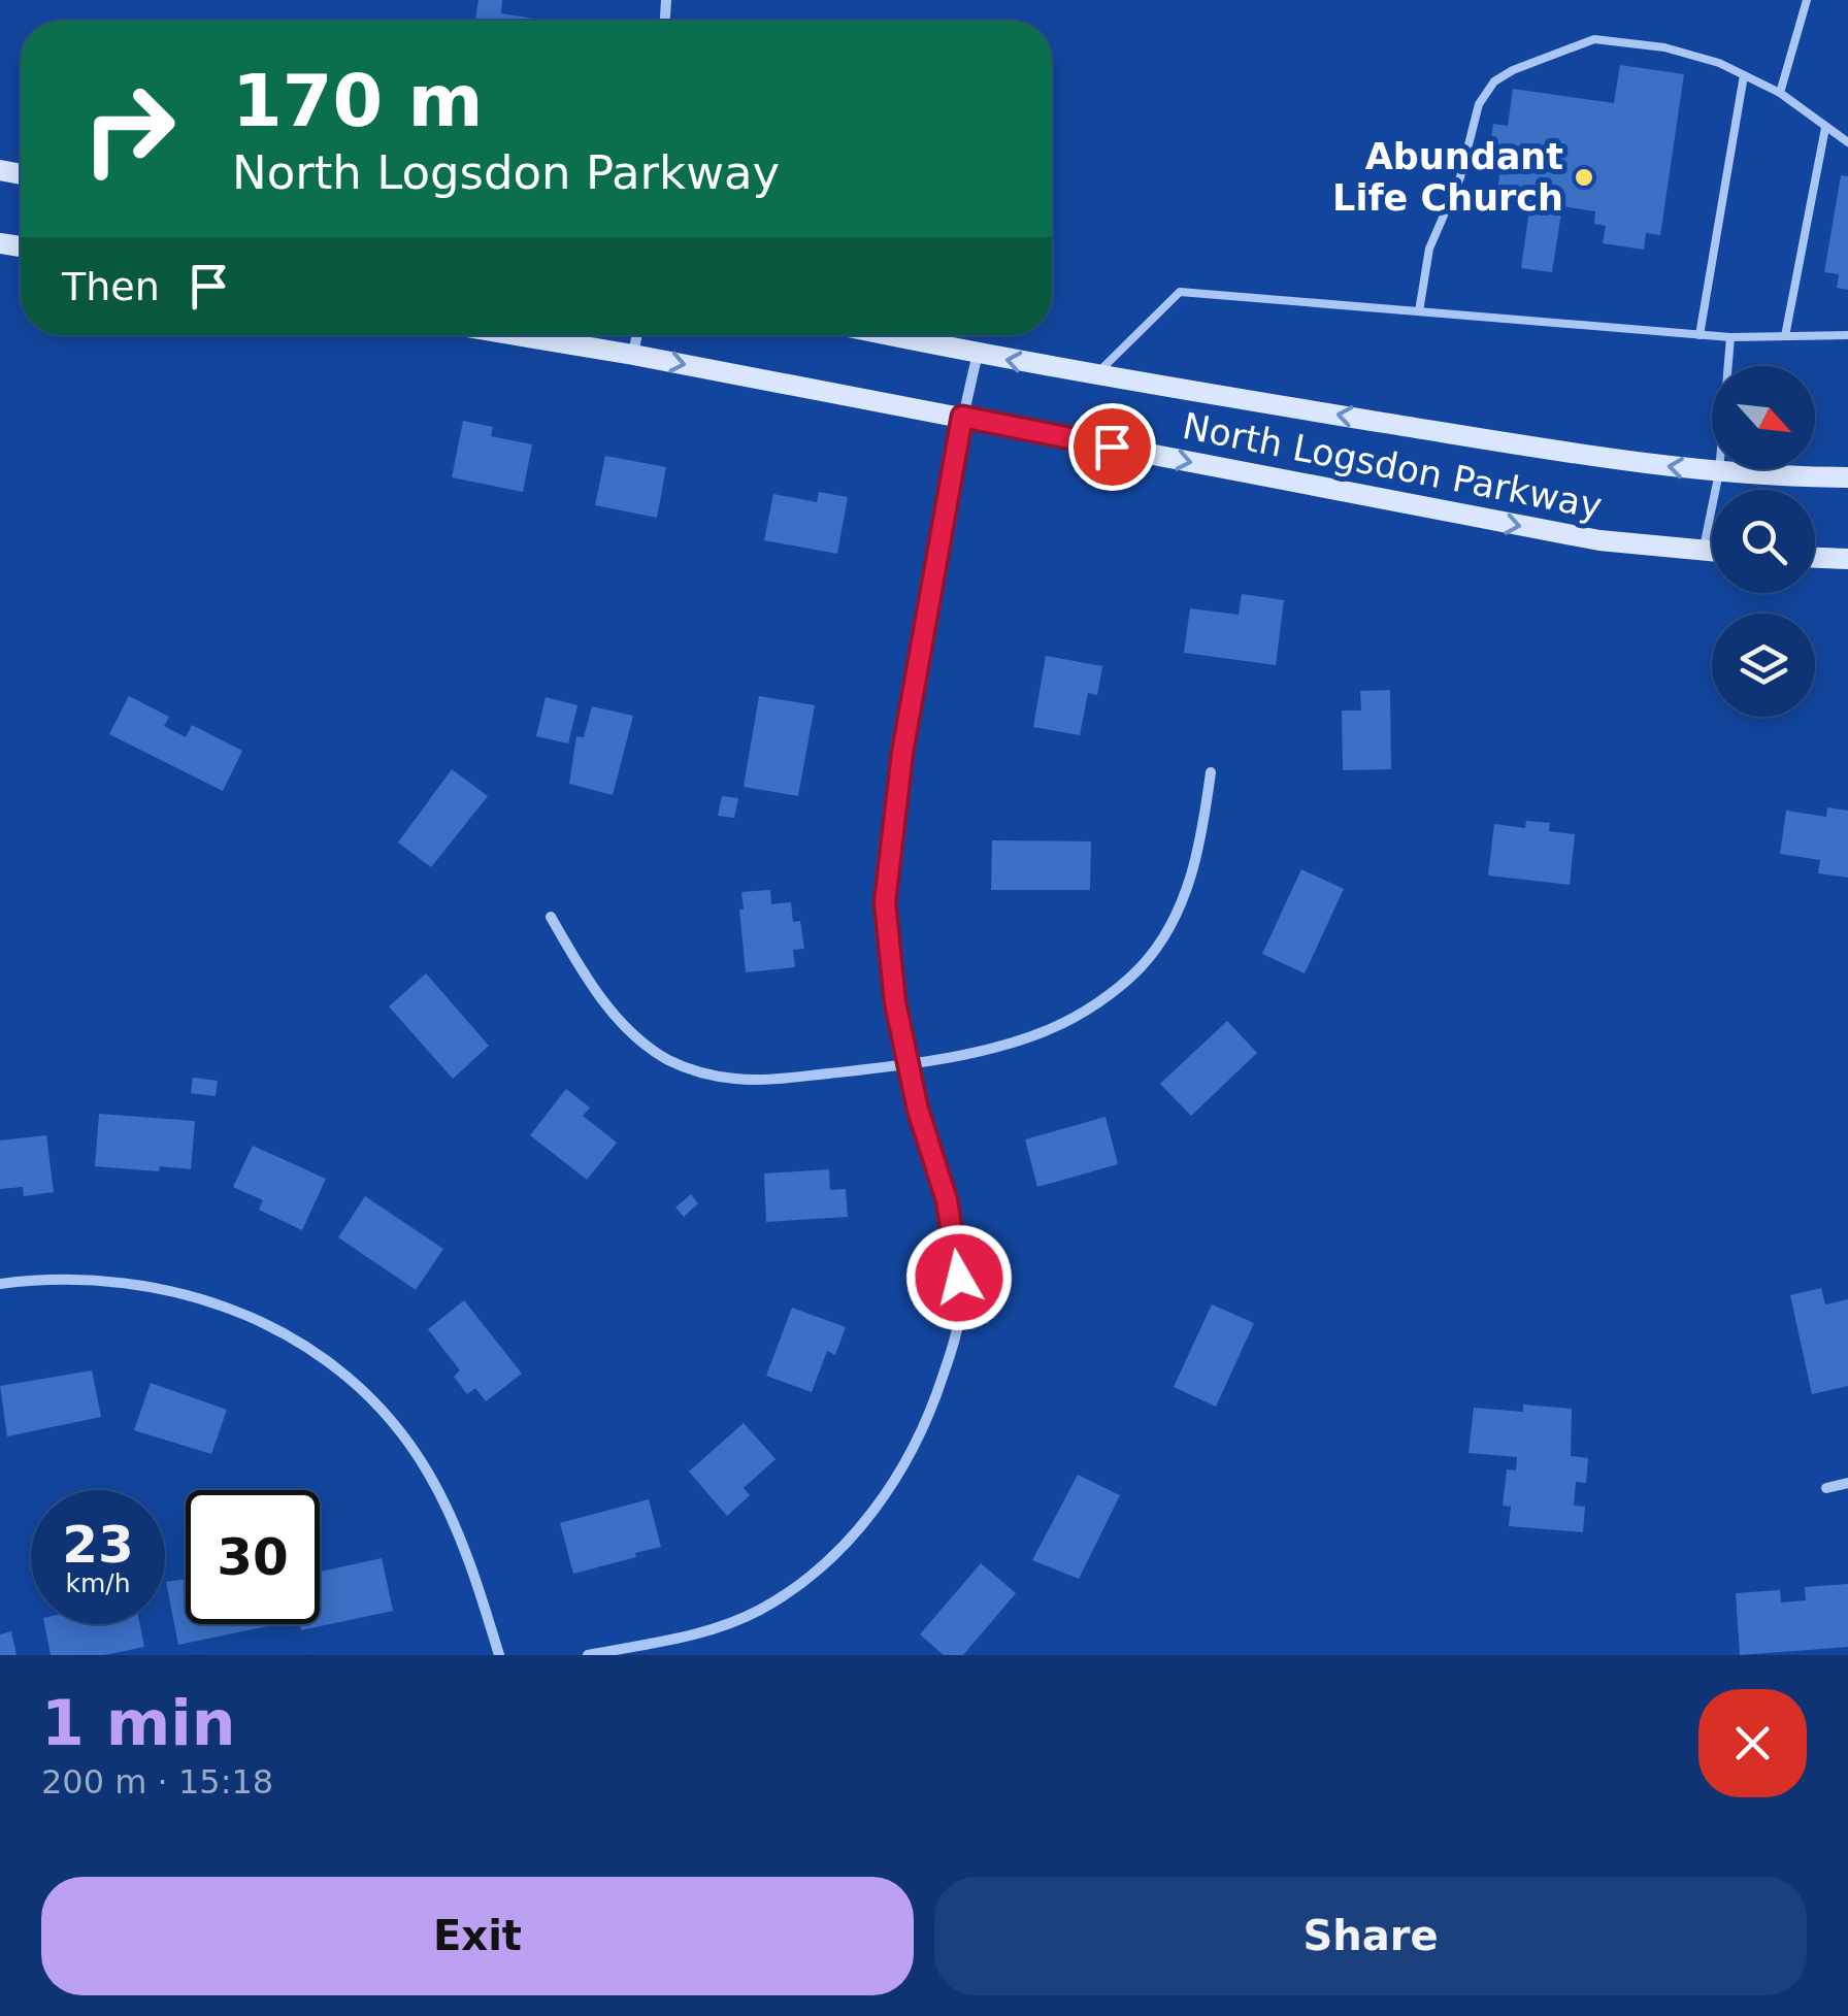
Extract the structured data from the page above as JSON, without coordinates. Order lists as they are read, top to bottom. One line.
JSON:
{"streets":{"main road":["North Logsdon Parkway"]},"places":["Abundant Life Church"],"north":"bottom right","page":{"turn":["170 m","North Logsdon Parkway"],"then":"Then","speed":"23 km/h","limit":"30","heading":["1 min","200 m · 15:18"],"buttons":["Exit","Share"]}}
